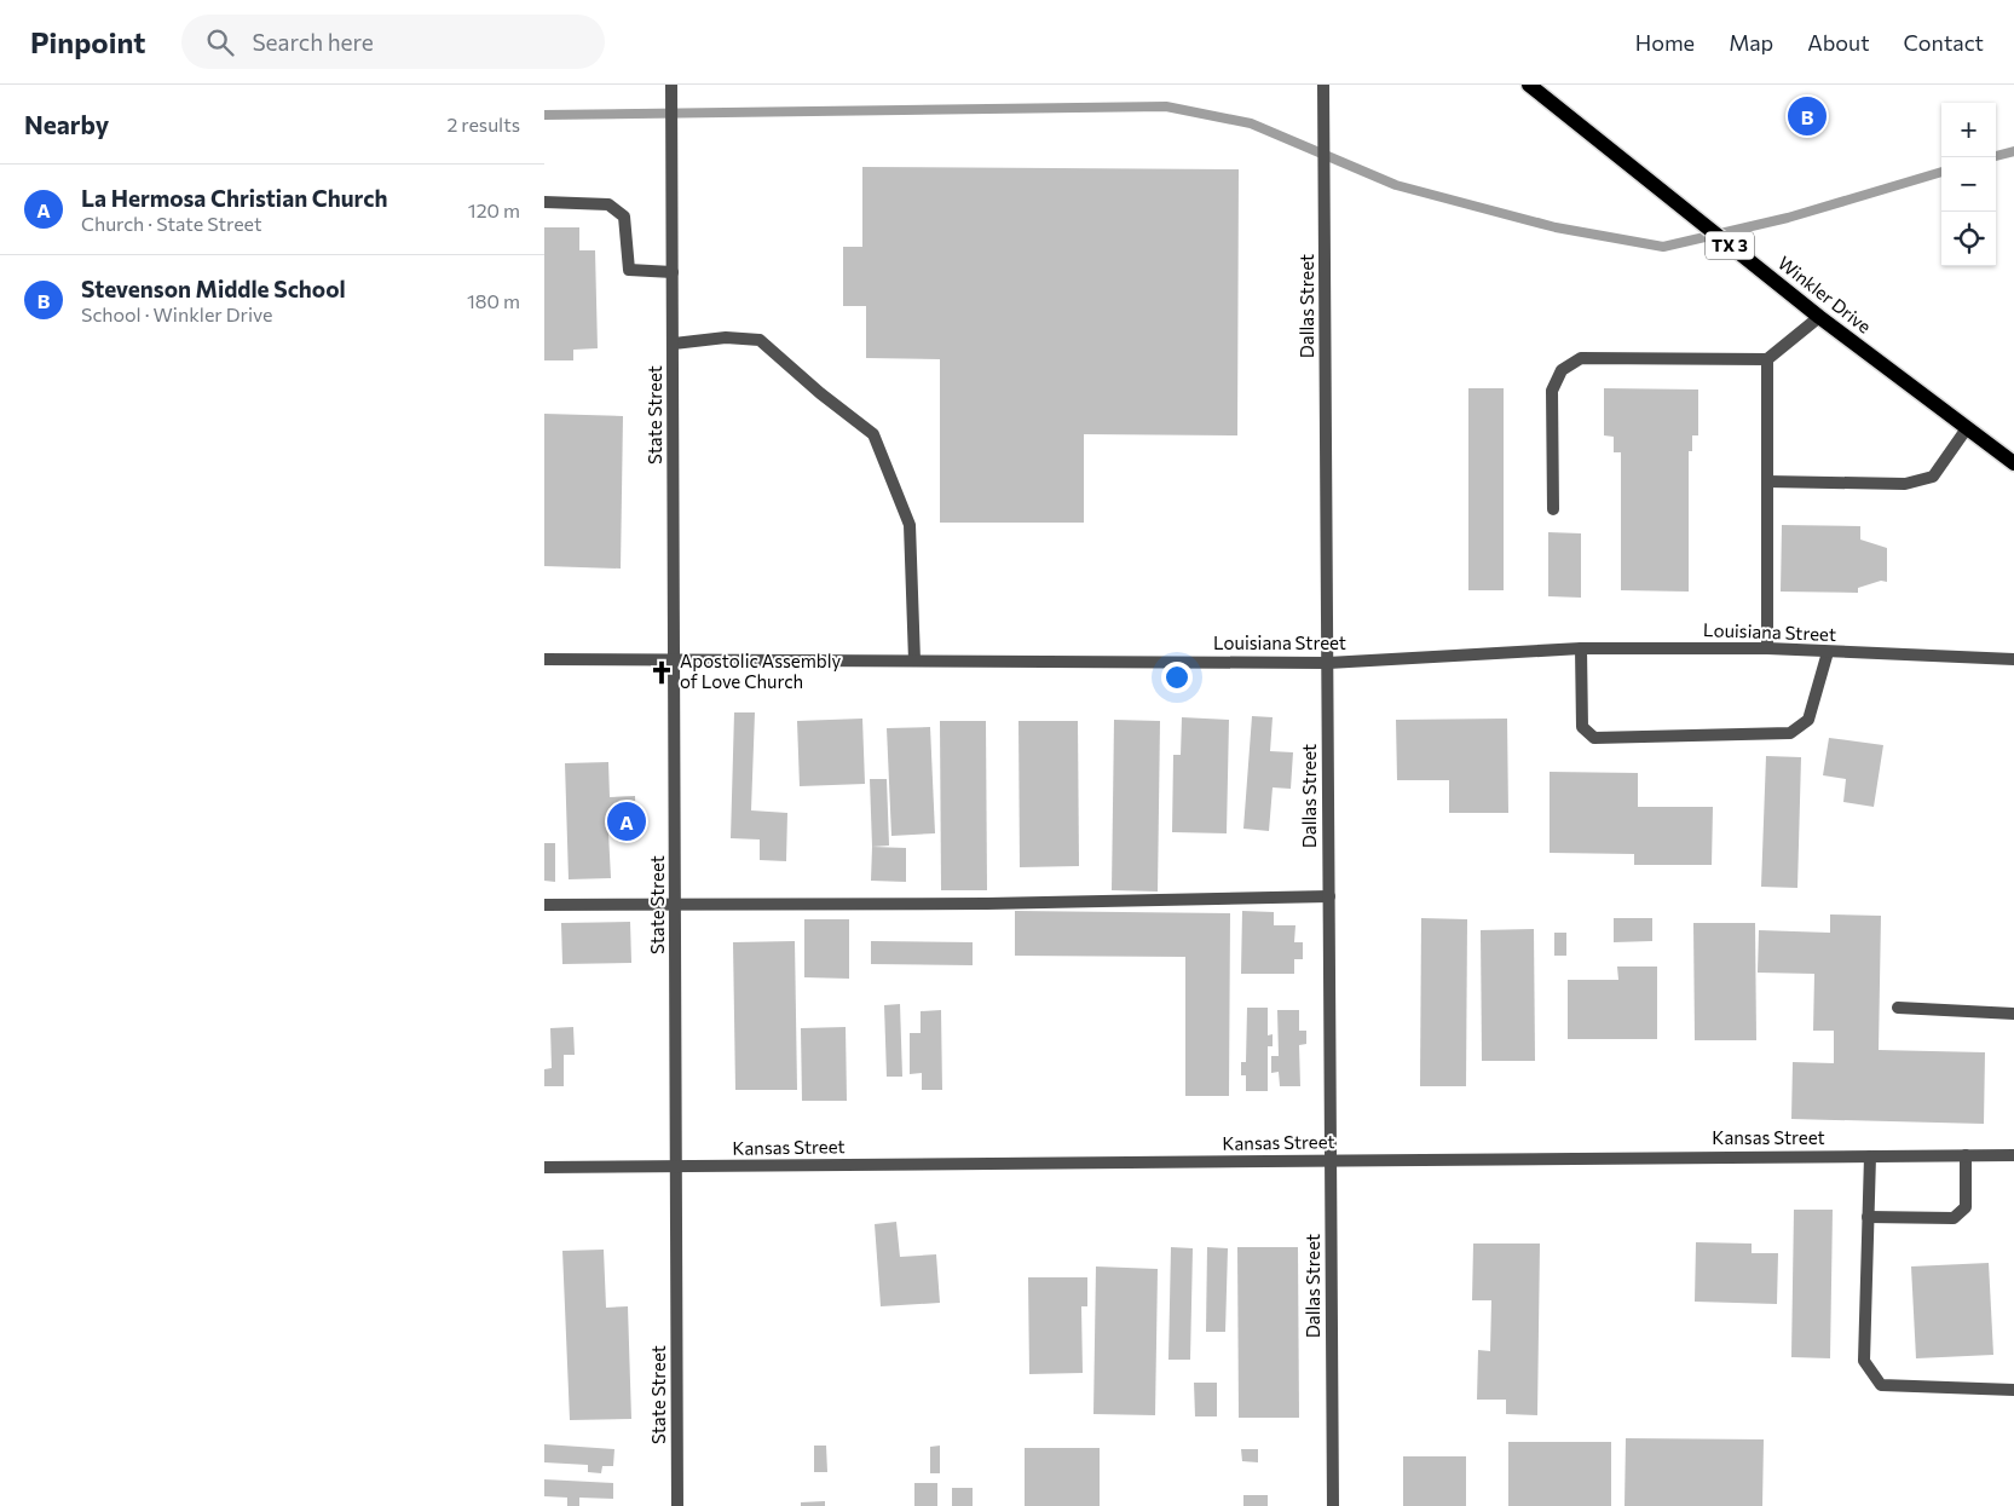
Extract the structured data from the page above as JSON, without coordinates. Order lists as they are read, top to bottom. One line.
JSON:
{"streets":{"main road":["TX 3","Winkler Drive"],"street":["Dallas Street","State Street","Louisiana Street","Kansas Street"]},"crossings":[["Dallas Street","Louisiana Street"],["Dallas Street","Kansas Street"],["State Street","Louisiana Street"],["State Street","Kansas Street"]],"places":{"church":["Apostolic Assembly of Love Church"]},"page":{"header":"Pinpoint","search":"Search here","nav":["Home","Map","About","Contact"],"heading":["Nearby","2 results"],"pins":["B","A"],"map_buttons":["+","−"],"list":[{"mark":"A","name":"La Hermosa Christian Church","note":"Church · State Street","value":"120 m"},{"mark":"B","name":"Stevenson Middle School","note":"School · Winkler Drive","value":"180 m"}]}}
